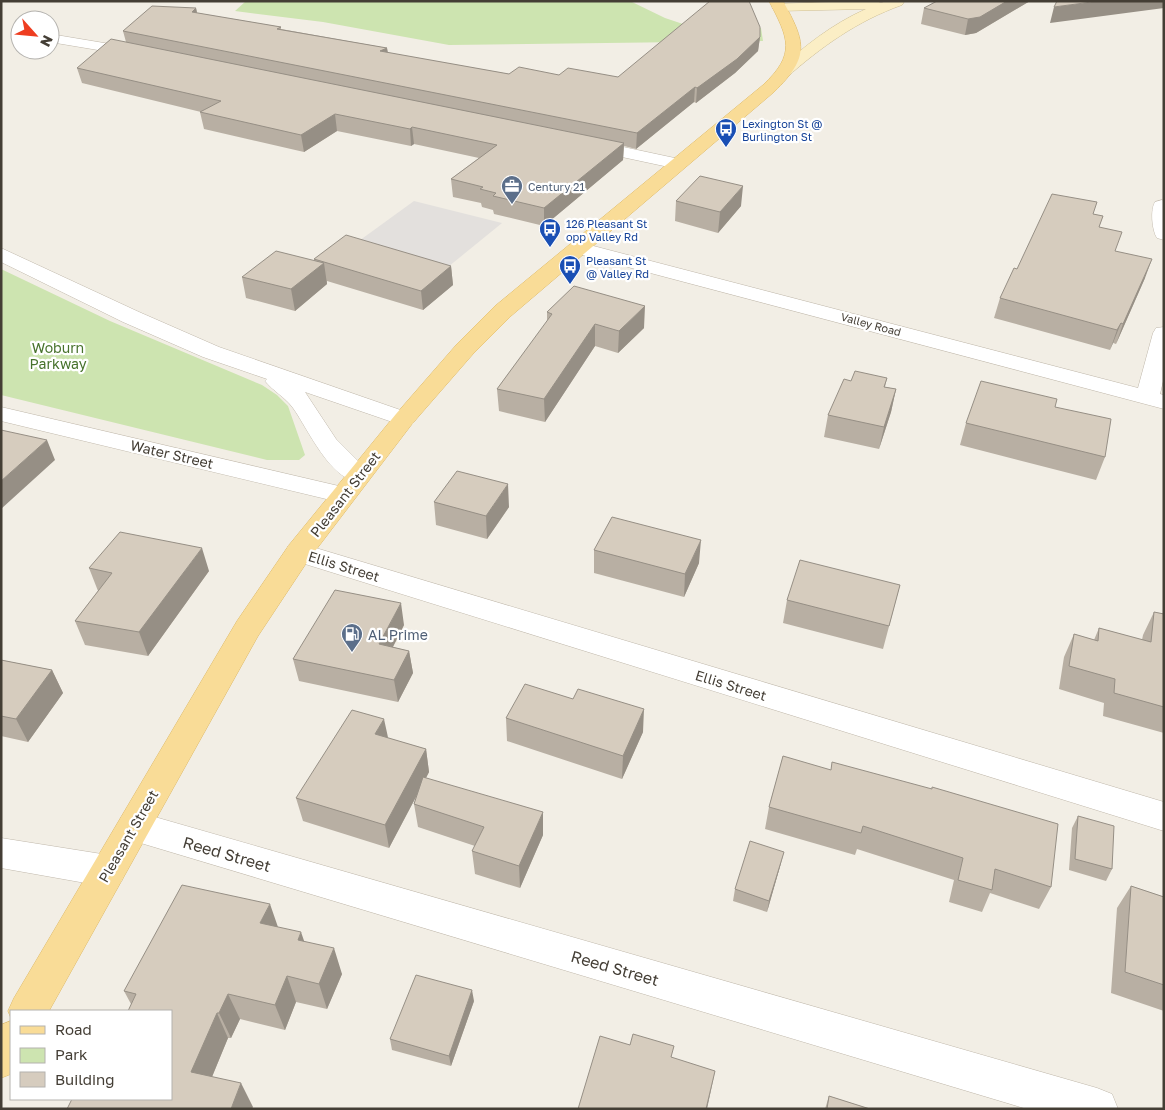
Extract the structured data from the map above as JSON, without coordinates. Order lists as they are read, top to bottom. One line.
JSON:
{"streets":{"main road":["Pleasant Street"],"street":["Valley Road","Water Street","Ellis Street","Reed Street"]},"crossings":[["Valley Road","Pleasant Street"],["Water Street","Pleasant Street"],["Pleasant Street","Ellis Street"],["Pleasant Street","Reed Street"]],"parks":["Woburn Parkway"],"places":{"bus stop":["Lexington St @ Burlington St","126 Pleasant St opp Valley Rd","Pleasant St @ Valley Rd"],"office":["Century 21"],"fuel station":["AL Prime"]},"legend":["Road","Park","Building"],"north":"bottom right"}
